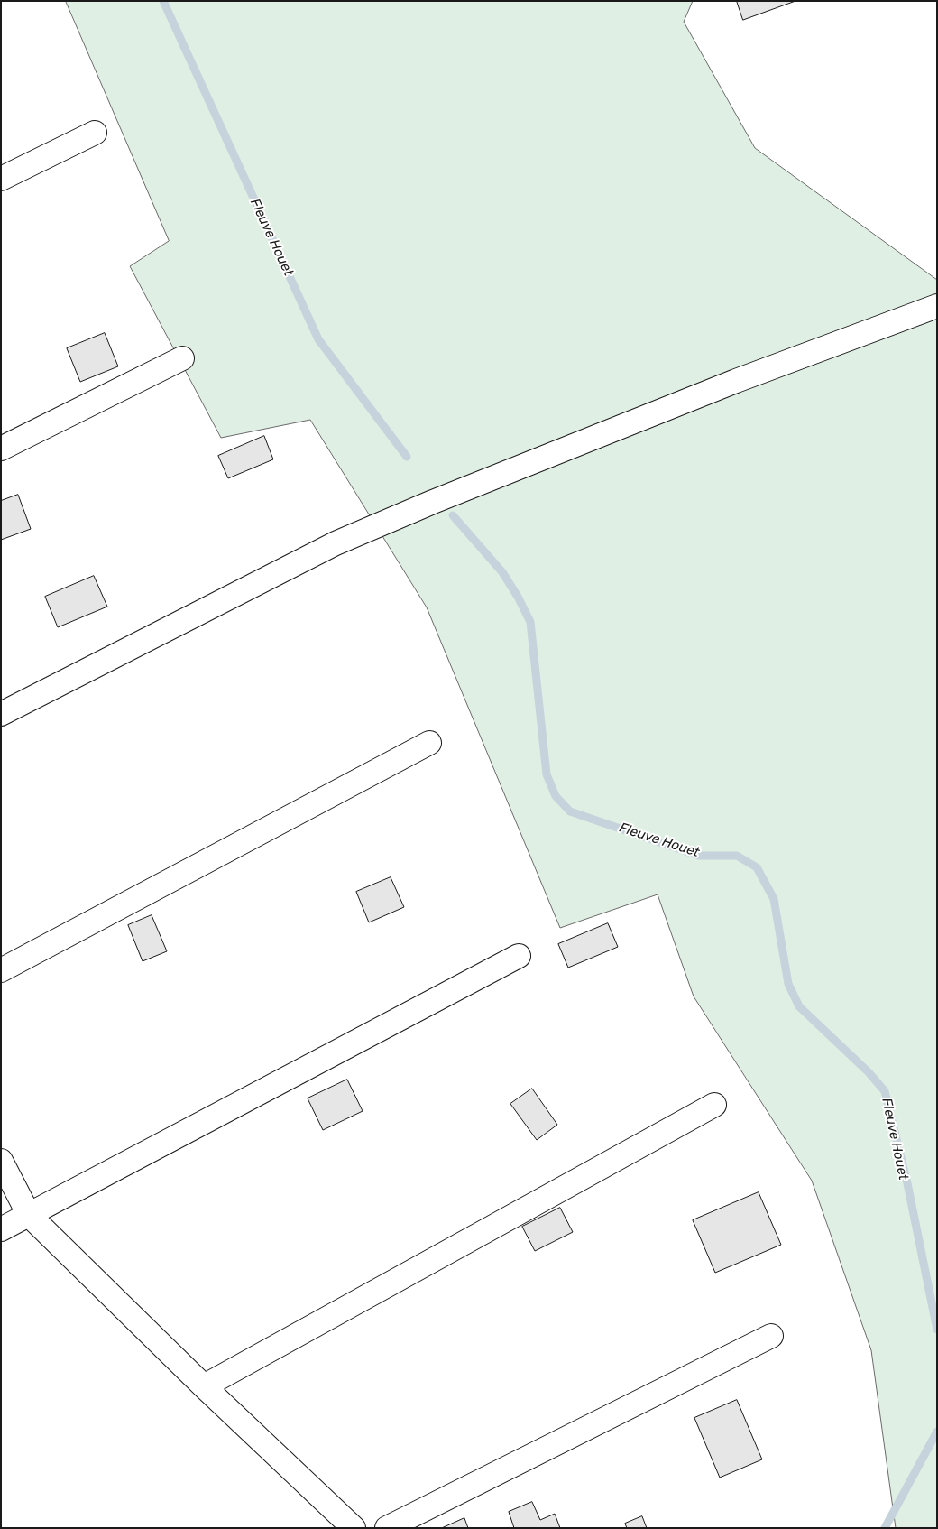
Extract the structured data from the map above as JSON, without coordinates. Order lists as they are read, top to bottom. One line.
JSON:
{"water":["Fleuve Houet"]}
